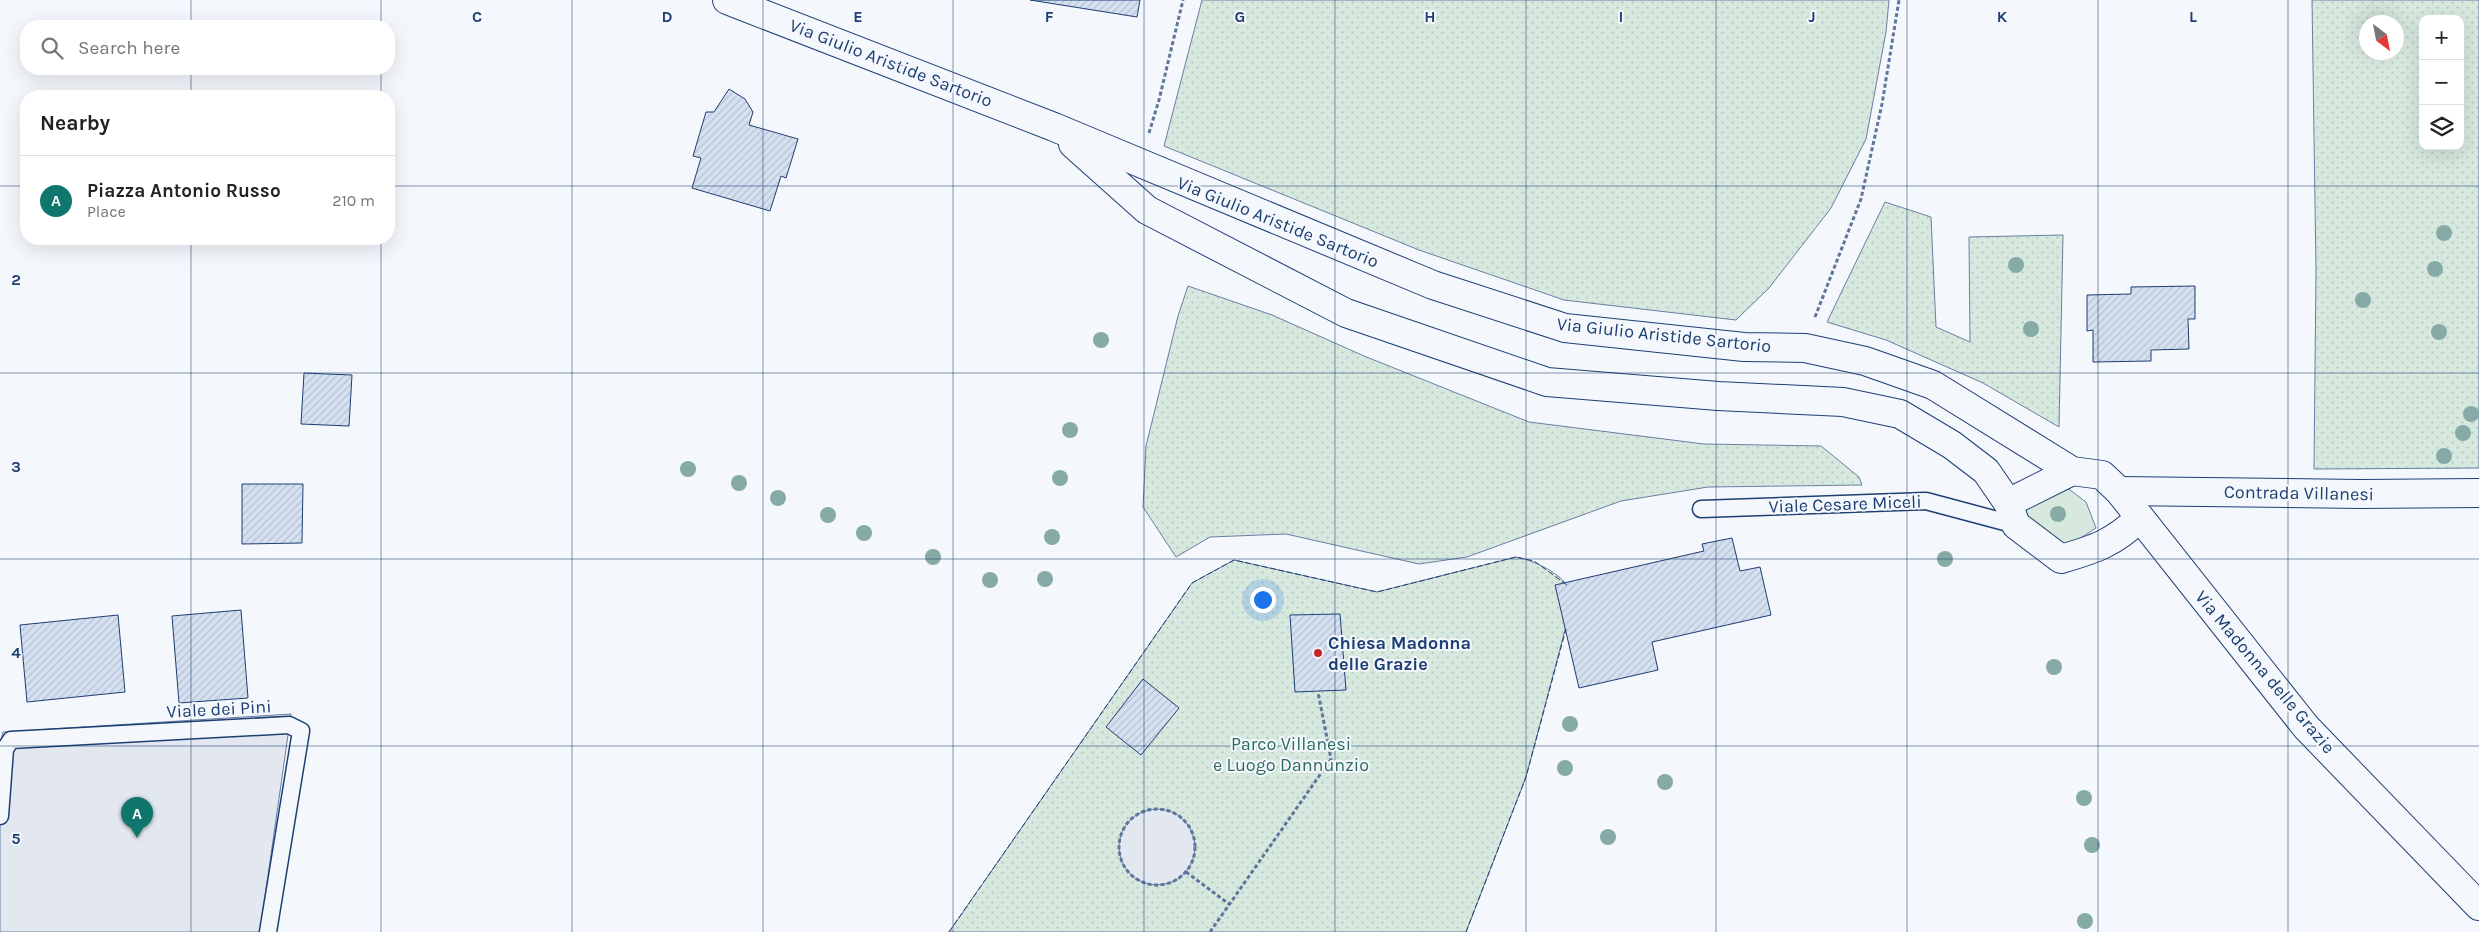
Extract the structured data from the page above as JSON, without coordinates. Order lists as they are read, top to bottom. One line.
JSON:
{"streets":{"street":["Via Giulio Aristide Sartorio","Contrada Villanesi","Via Madonna delle Grazie"],"lane":["Viale Cesare Miceli","Viale dei Pini"]},"crossings":[["Via Giulio Aristide Sartorio","Viale Cesare Miceli"],["Via Giulio Aristide Sartorio","Via Madonna delle Grazie"],["Contrada Villanesi","Via Madonna delle Grazie"]],"parks":["Parco Villanesi e Luogo Dannunzio"],"places":["Chiesa Madonna delle Grazie"],"north":"bottom right","page":{"map_buttons":["+","−"],"search":"Search here","heading":"Nearby","list":[{"mark":"A","name":"Piazza Antonio Russo","note":"Place","value":"210 m"}],"pins":"A"},"grid":{"columns":["C","D","E","F","G","H","I","J","K","L"],"rows":["2","3","4","5"]}}
